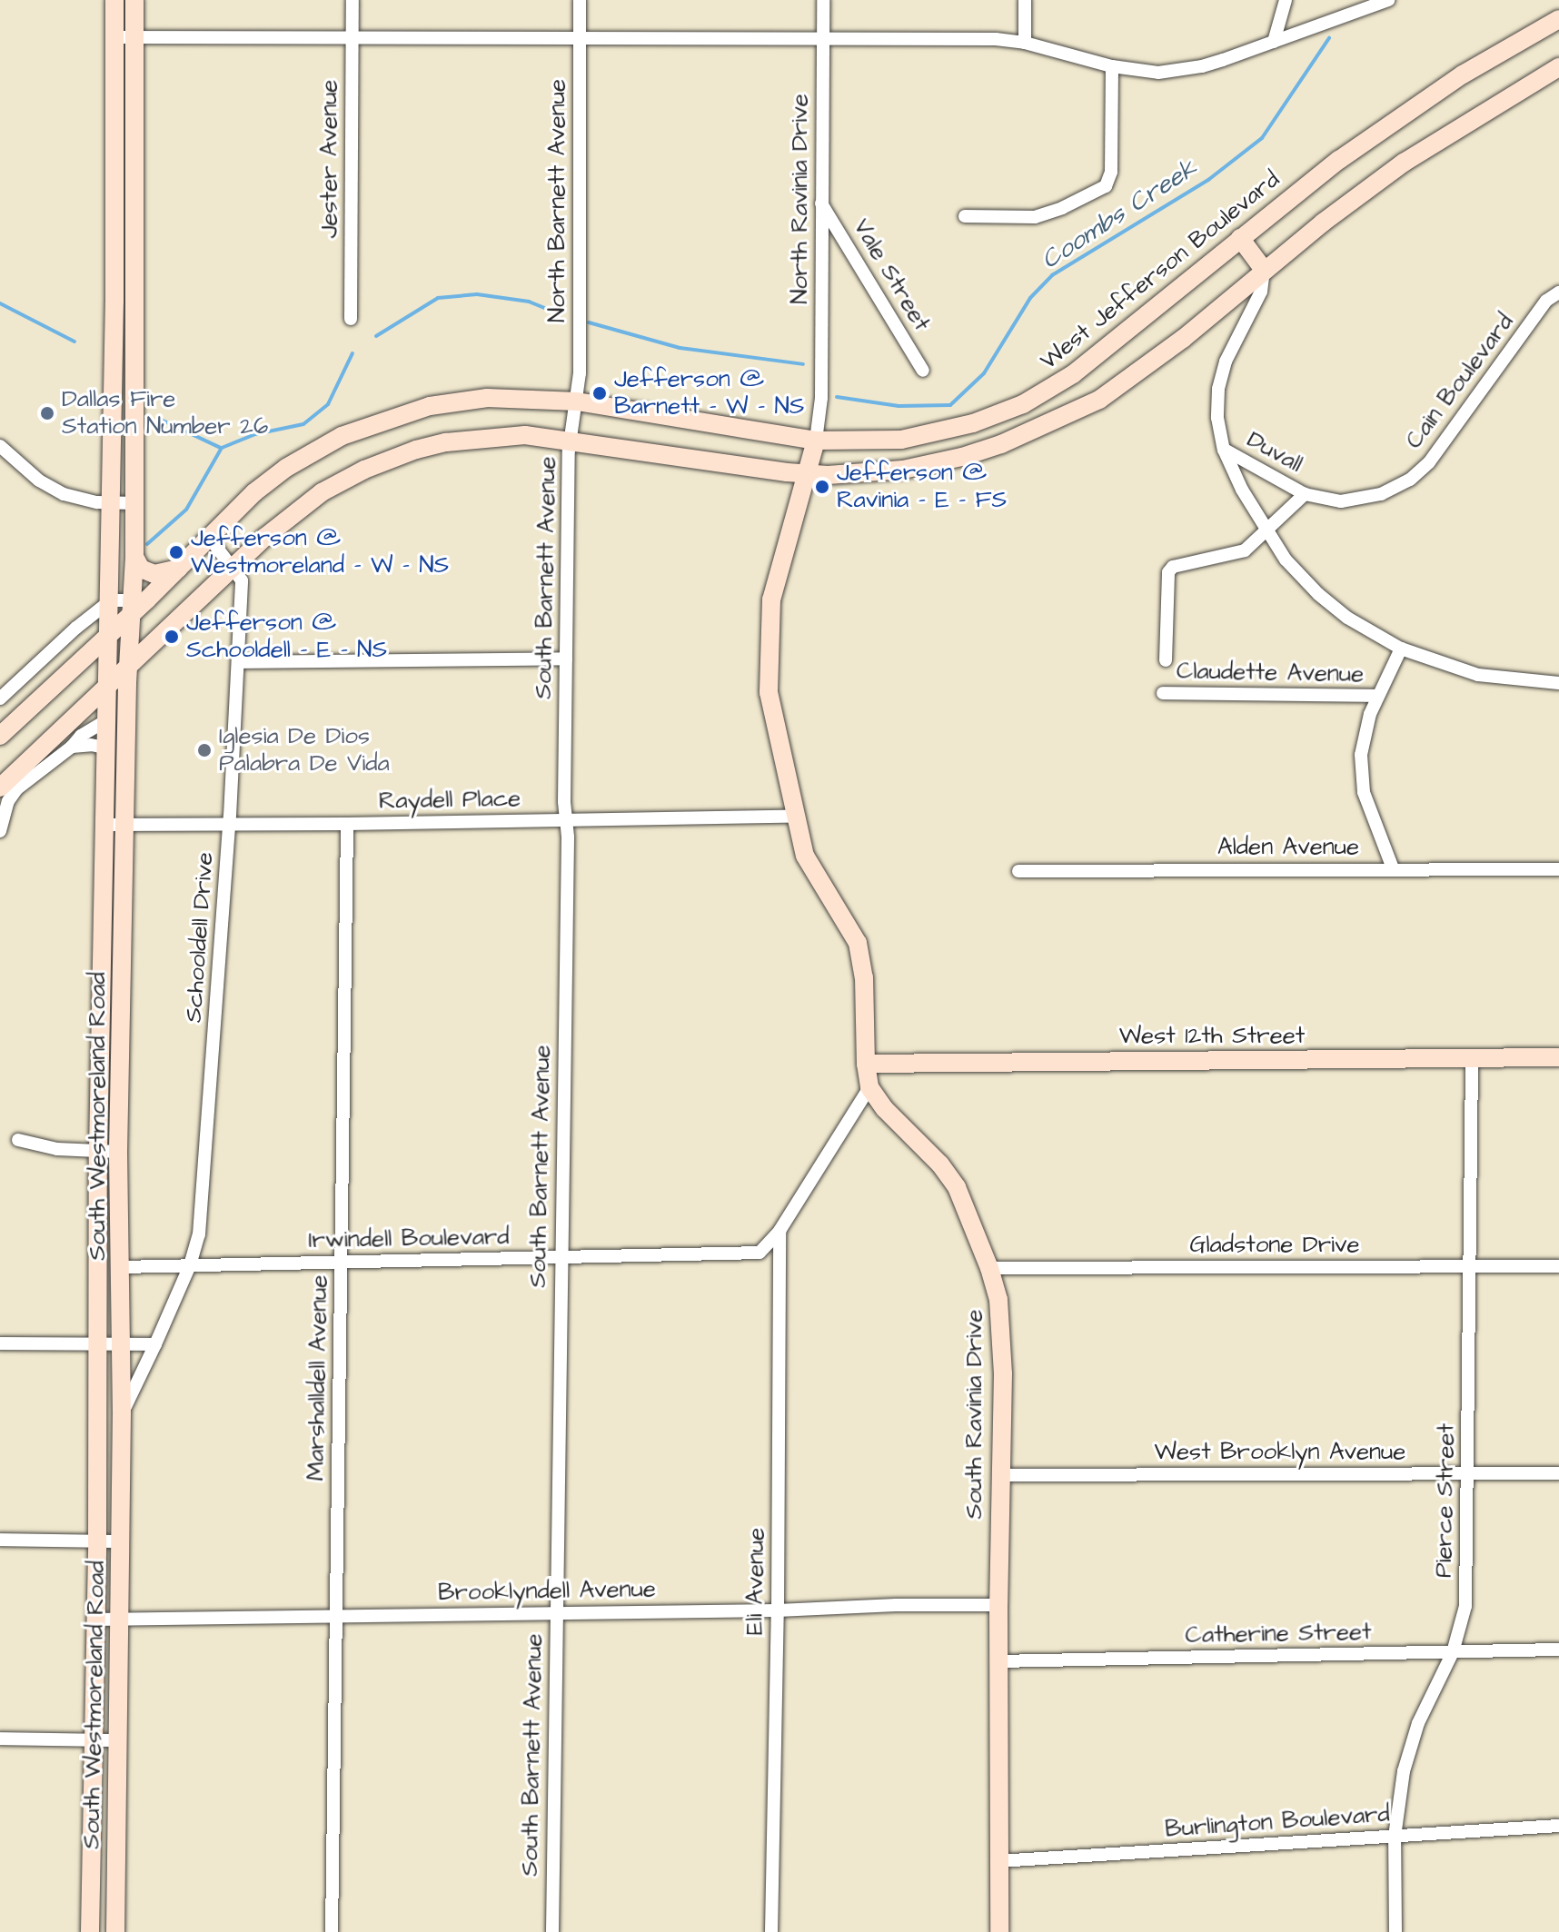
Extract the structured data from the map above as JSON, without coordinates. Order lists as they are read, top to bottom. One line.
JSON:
{"streets":{"main road":["West Jefferson Boulevard","West 12th Street","South Westmoreland Road","South Ravinia Drive"],"street":["Jester Avenue","North Ravinia Drive","North Barnett Avenue","Vale Street","Cain Boulevard","Duvall","South Barnett Avenue","Claudette Avenue","Raydell Place","Alden Avenue","Schooldell Drive","Irwindell Boulevard","Gladstone Drive","Marshalldell Avenue","West Brooklyn Avenue","Pierce Street","Eli Avenue","Brooklyndell Avenue","Catherine Street","Burlington Boulevard"]},"crossings":[["North Ravinia Drive","Vale Street"],["North Ravinia Drive","South Ravinia Drive"],["North Barnett Avenue","West Jefferson Boulevard"],["North Barnett Avenue","South Barnett Avenue"],["West Jefferson Boulevard","South Barnett Avenue"],["West Jefferson Boulevard","Schooldell Drive"],["West Jefferson Boulevard","South Westmoreland Road"],["West Jefferson Boulevard","South Ravinia Drive"],["Cain Boulevard","Duvall"],["Cain Boulevard","Claudette Avenue"],["Duvall","Claudette Avenue"],["South Barnett Avenue","Raydell Place"],["South Barnett Avenue","Irwindell Boulevard"],["South Barnett Avenue","Brooklyndell Avenue"],["Raydell Place","Schooldell Drive"],["Raydell Place","South Westmoreland Road"],["Raydell Place","Marshalldell Avenue"],["Raydell Place","South Ravinia Drive"],["Schooldell Drive","South Westmoreland Road"],["Schooldell Drive","Irwindell Boulevard"],["West 12th Street","South Ravinia Drive"],["West 12th Street","Pierce Street"],["South Westmoreland Road","Irwindell Boulevard"],["South Westmoreland Road","Brooklyndell Avenue"],["Irwindell Boulevard","Marshalldell Avenue"],["Irwindell Boulevard","South Ravinia Drive"],["Irwindell Boulevard","Eli Avenue"],["Gladstone Drive","South Ravinia Drive"],["Gladstone Drive","Pierce Street"],["Marshalldell Avenue","Brooklyndell Avenue"],["South Ravinia Drive","West Brooklyn Avenue"],["South Ravinia Drive","Brooklyndell Avenue"],["South Ravinia Drive","Catherine Street"],["South Ravinia Drive","Burlington Boulevard"],["West Brooklyn Avenue","Pierce Street"],["Pierce Street","Catherine Street"],["Pierce Street","Burlington Boulevard"],["Eli Avenue","Brooklyndell Avenue"]],"water":["Coombs Creek"],"places":["Jefferson @ Barnett - W - NS","Dallas Fire Station Number 26","Jefferson @ Ravinia - E - FS","Jefferson @ Westmoreland - W - NS","Jefferson @ Schooldell - E - NS","Iglesia De Dios Palabra De Vida"]}
